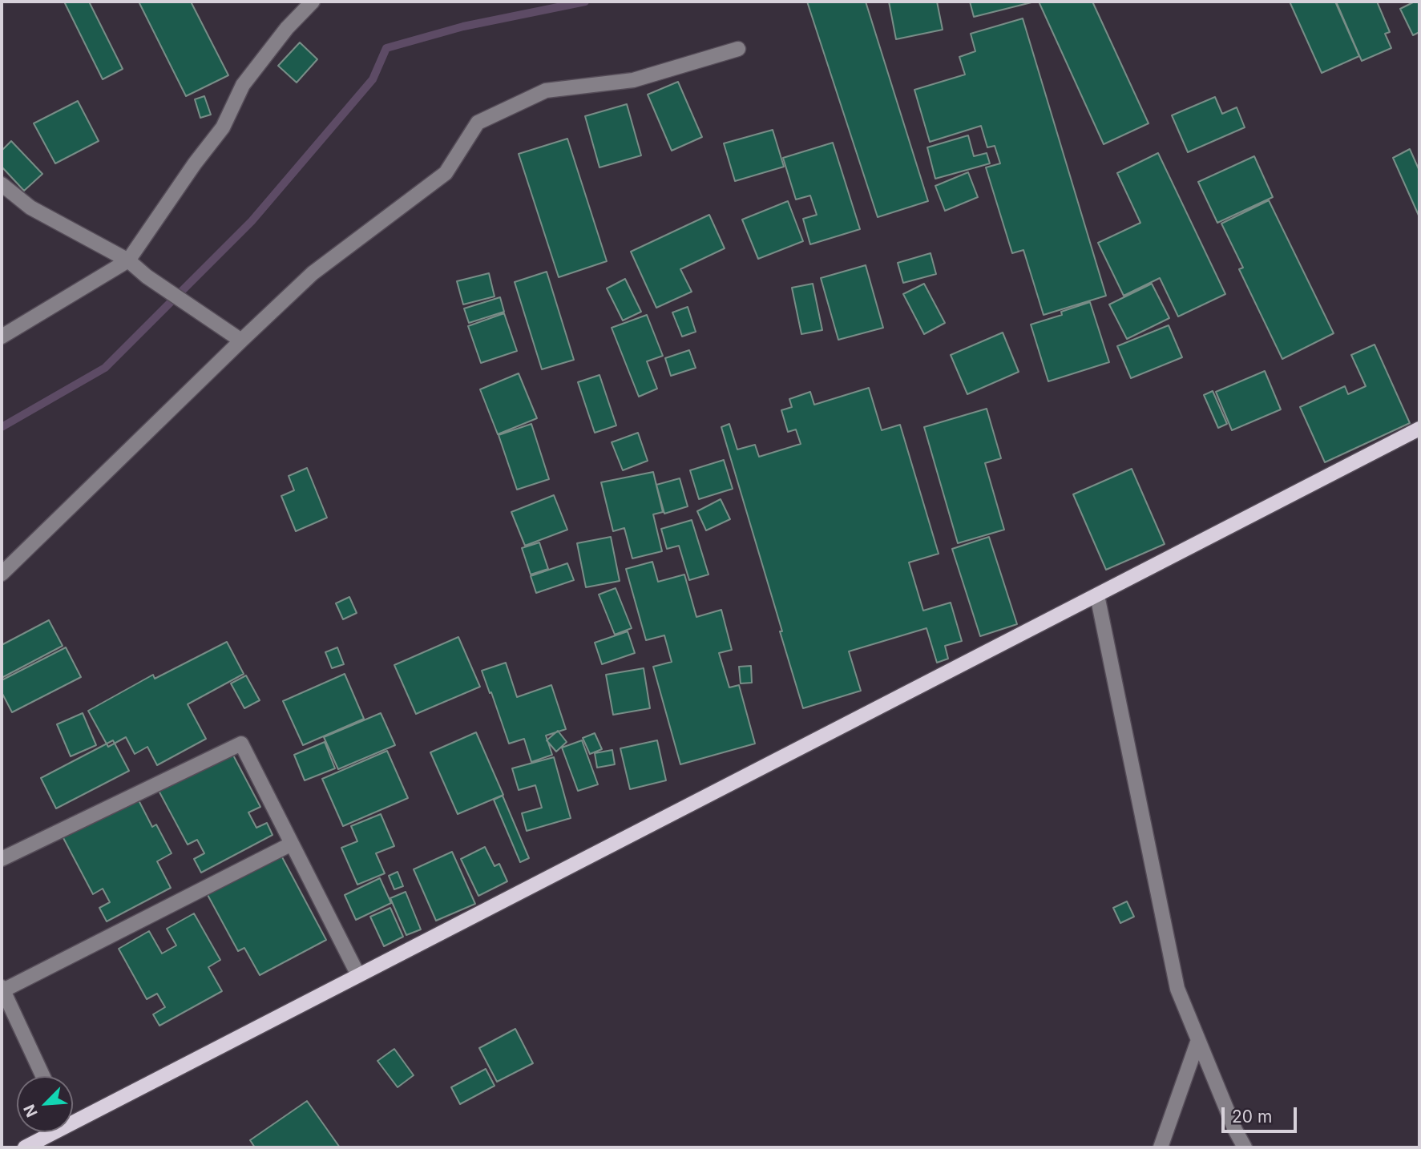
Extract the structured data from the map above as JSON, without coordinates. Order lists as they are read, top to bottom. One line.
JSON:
{"scale_bar":"20 m","north":"bottom left"}
